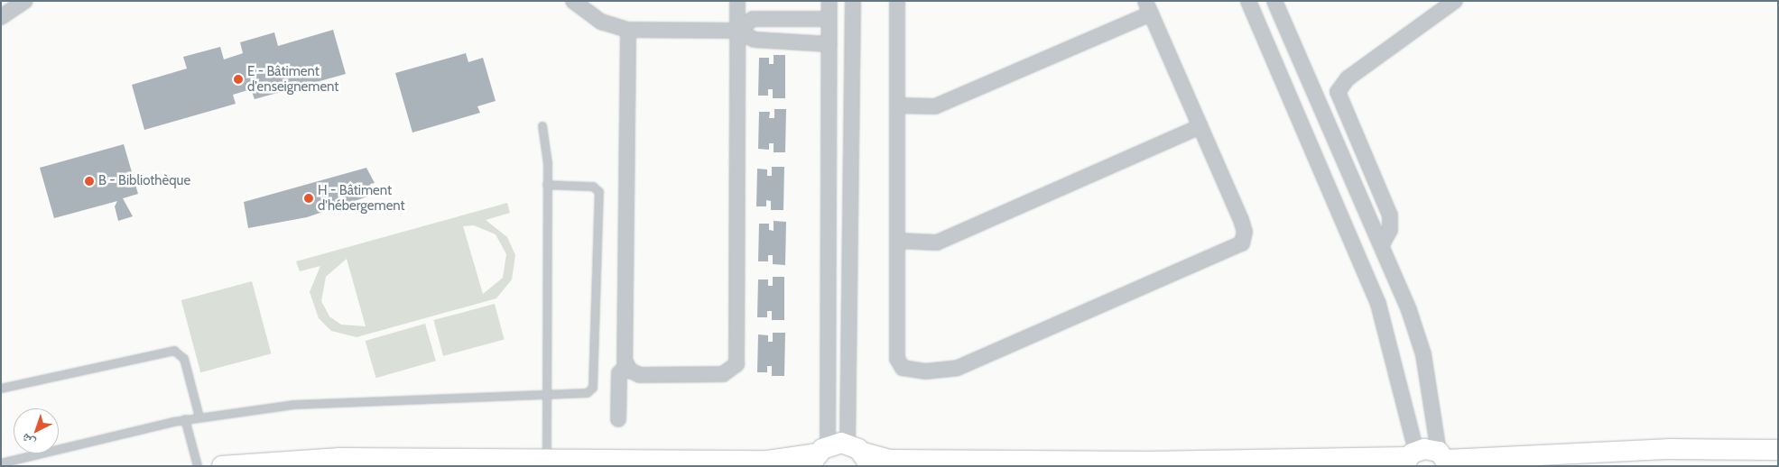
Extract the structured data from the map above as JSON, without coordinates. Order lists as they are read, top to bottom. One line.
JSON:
{"places":["E - Bâtiment d'enseignement","B - Bibliothèque","H - Bâtiment d'hébergement"],"north":"bottom left"}
